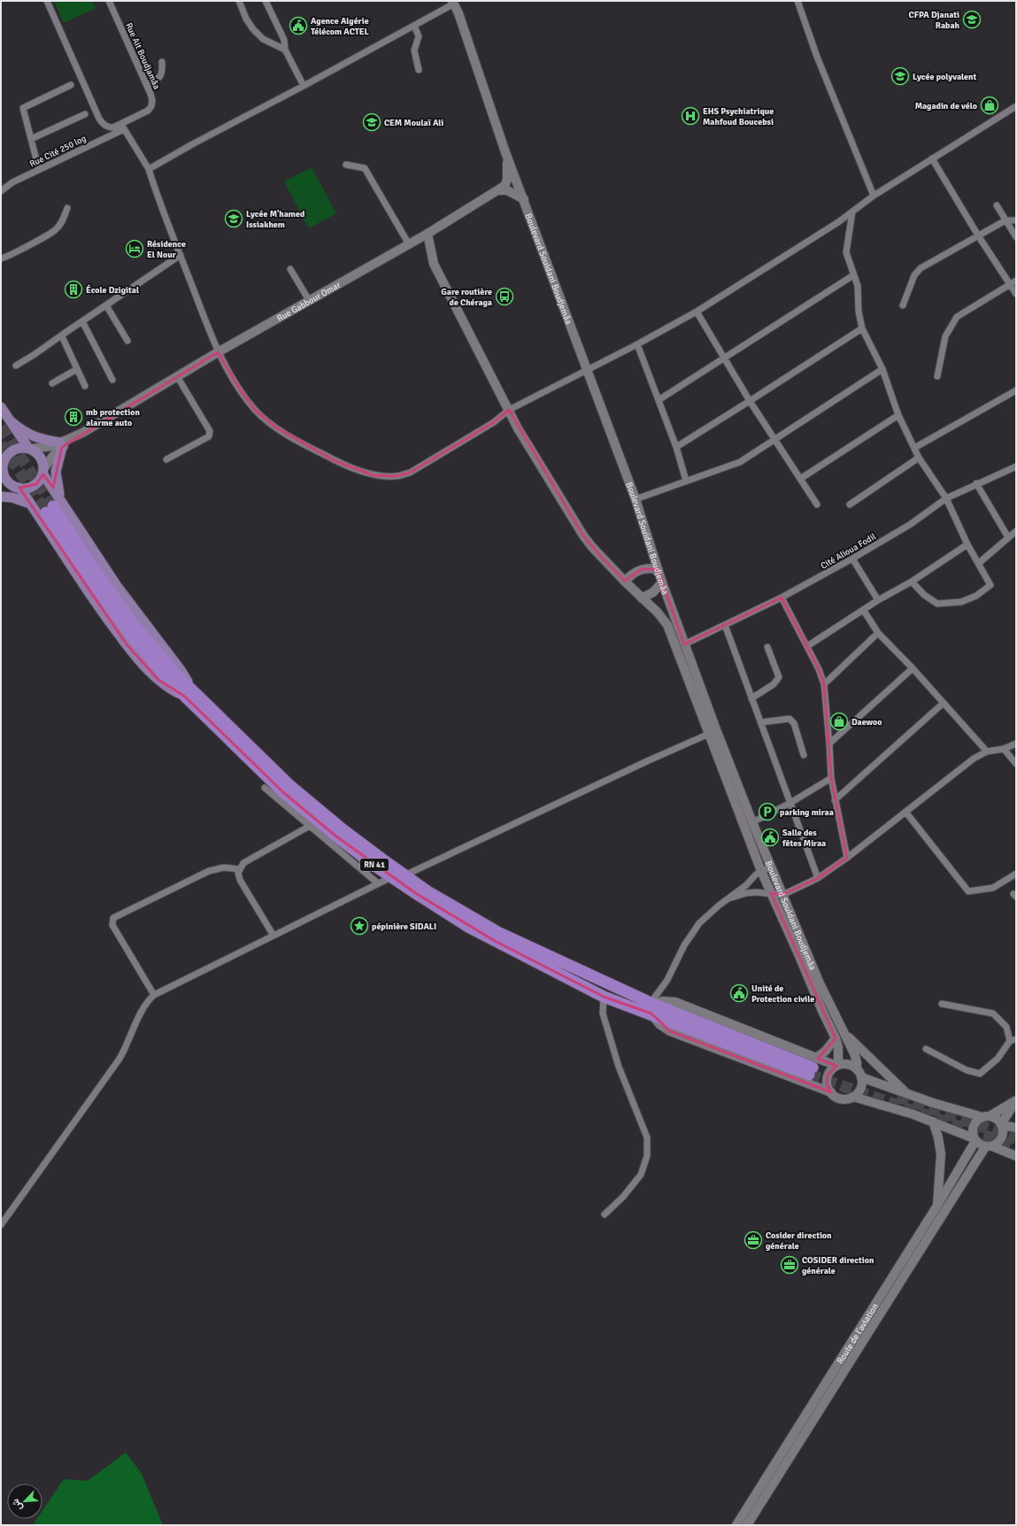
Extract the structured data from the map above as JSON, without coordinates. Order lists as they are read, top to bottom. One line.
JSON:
{"streets":{"highway":["RN 41"],"main road":["Boulevard Souidani Boudjemâa","Rue Gabbour Omar","Route de l'aviation"],"street":["Rue Ait Boudjamâa","Rue Cité 250 log","Cité Alioua Fodil"]},"crossings":[["Rue Ait Boudjamâa","Rue Cité 250 log"],["Boulevard Souidani Boudjemâa","Rue Gabbour Omar"],["Boulevard Souidani Boudjemâa","Cité Alioua Fodil"]],"places":{"school or university":["CFPA Djanati Rabah","Lycée polyvalent","CEM Moulaï Ali","Lycée M'hamed Issiakhem"],"public building":["Agence Algérie Télécom ACTEL","Salle des fêtes Miraa","Unité de Protection civile"],"shop":["Magadin de vélo","Daewoo"],"hospital":["EHS Psychiatrique Mahfoud Boucebsi"],"hotel":["Résidence El Nour"],"building":["École Dzigital","mb protection alarme auto"],"bus stop":["Gare routière de Chéraga"],"parking":["parking miraa"],"place":["pépinière SIDALI"],"office":["Cosider direction générale","COSIDER direction générale"]},"north":"bottom left"}
